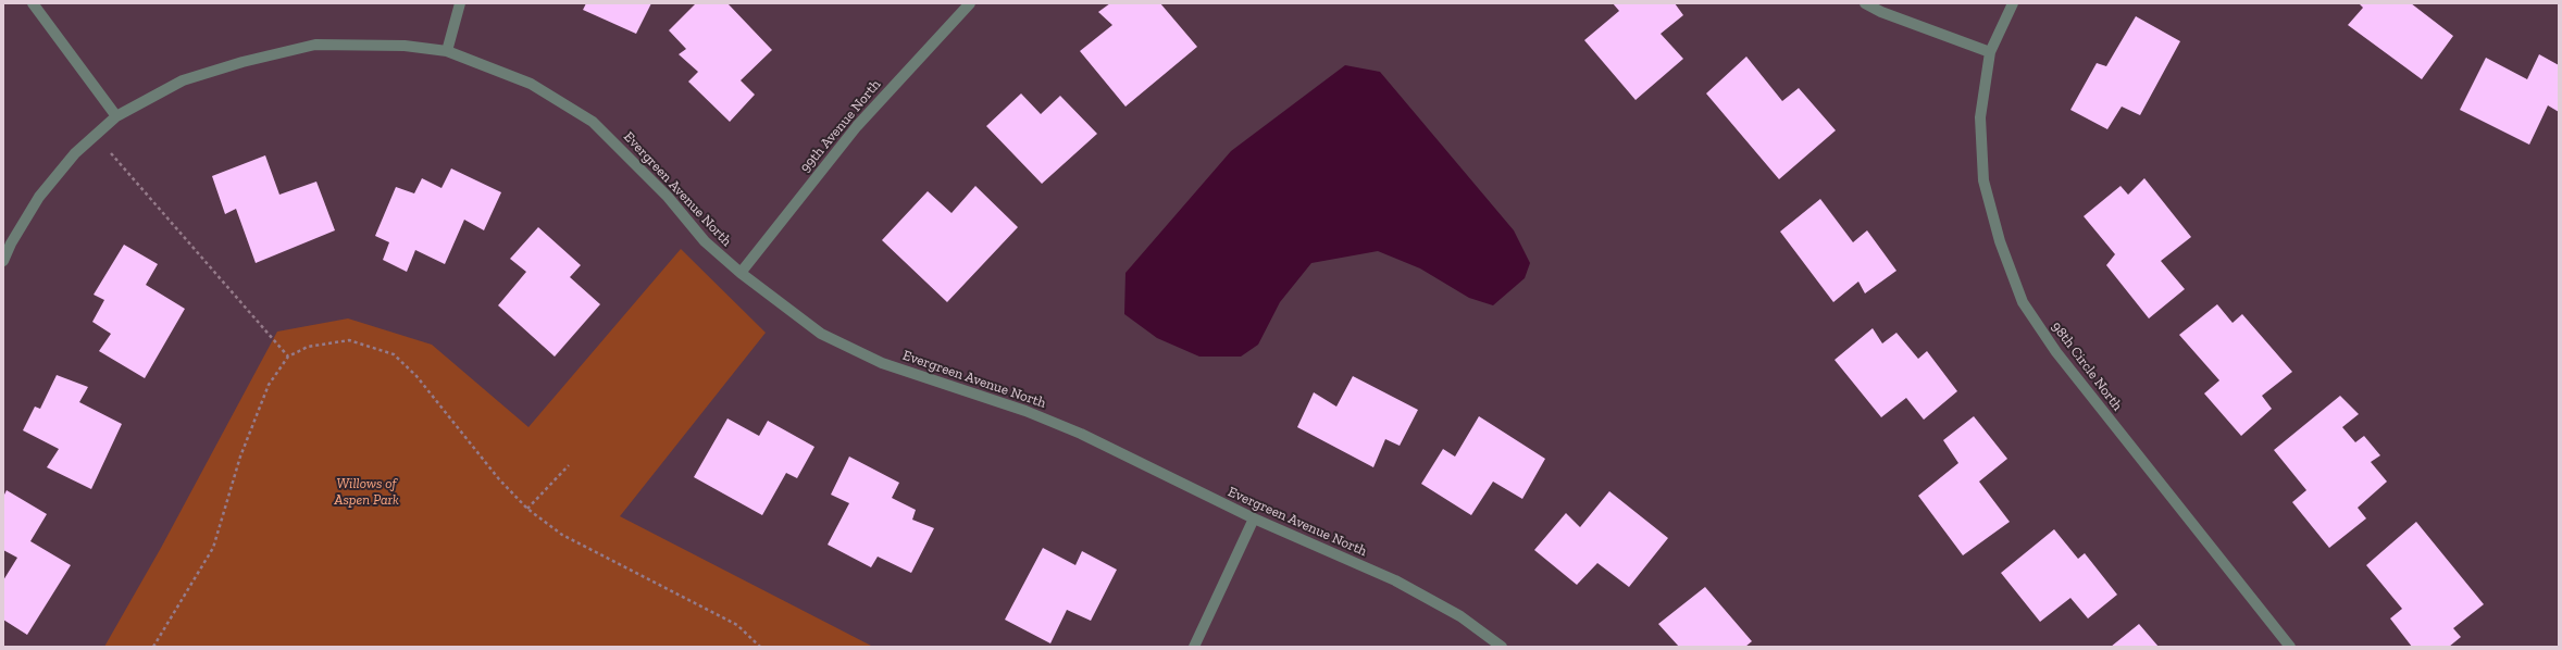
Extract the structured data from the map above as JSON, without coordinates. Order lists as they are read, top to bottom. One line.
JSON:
{"streets":{"street":["99th Avenue North","Evergreen Avenue North","98th Circle North"]},"crossings":[["99th Avenue North","Evergreen Avenue North"]],"parks":["Willows of Aspen Park"]}
